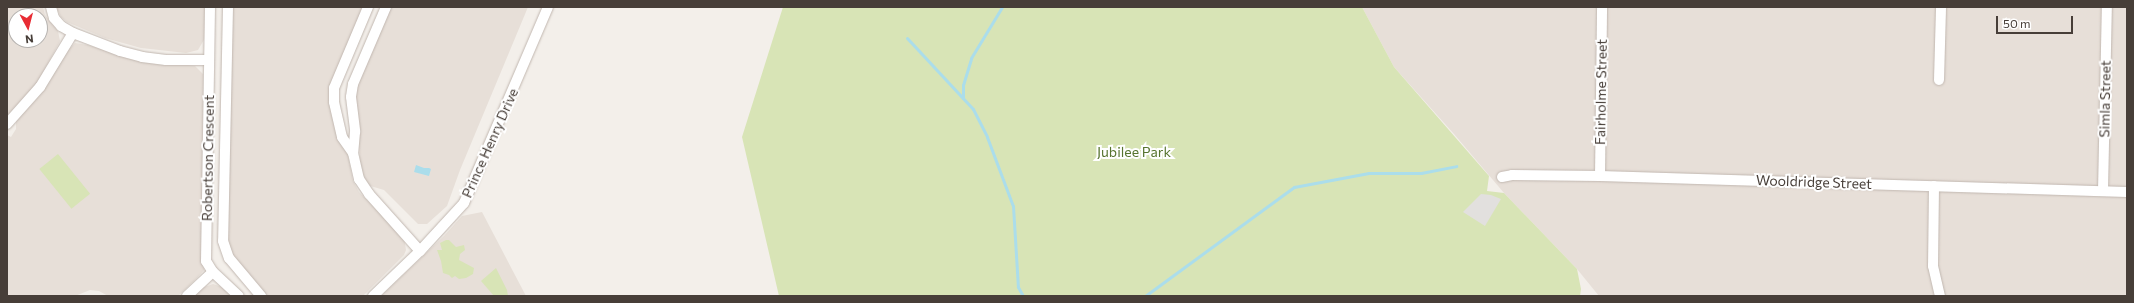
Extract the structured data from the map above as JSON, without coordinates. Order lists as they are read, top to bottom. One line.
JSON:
{"streets":{"street":["Fairholme Street","Simla Street","Prince Henry Drive","Robertson Crescent","Wooldridge Street"]},"crossings":[["Fairholme Street","Wooldridge Street"],["Simla Street","Wooldridge Street"]],"parks":["Jubilee Park"],"scale_bar":"50 m","north":"bottom"}
